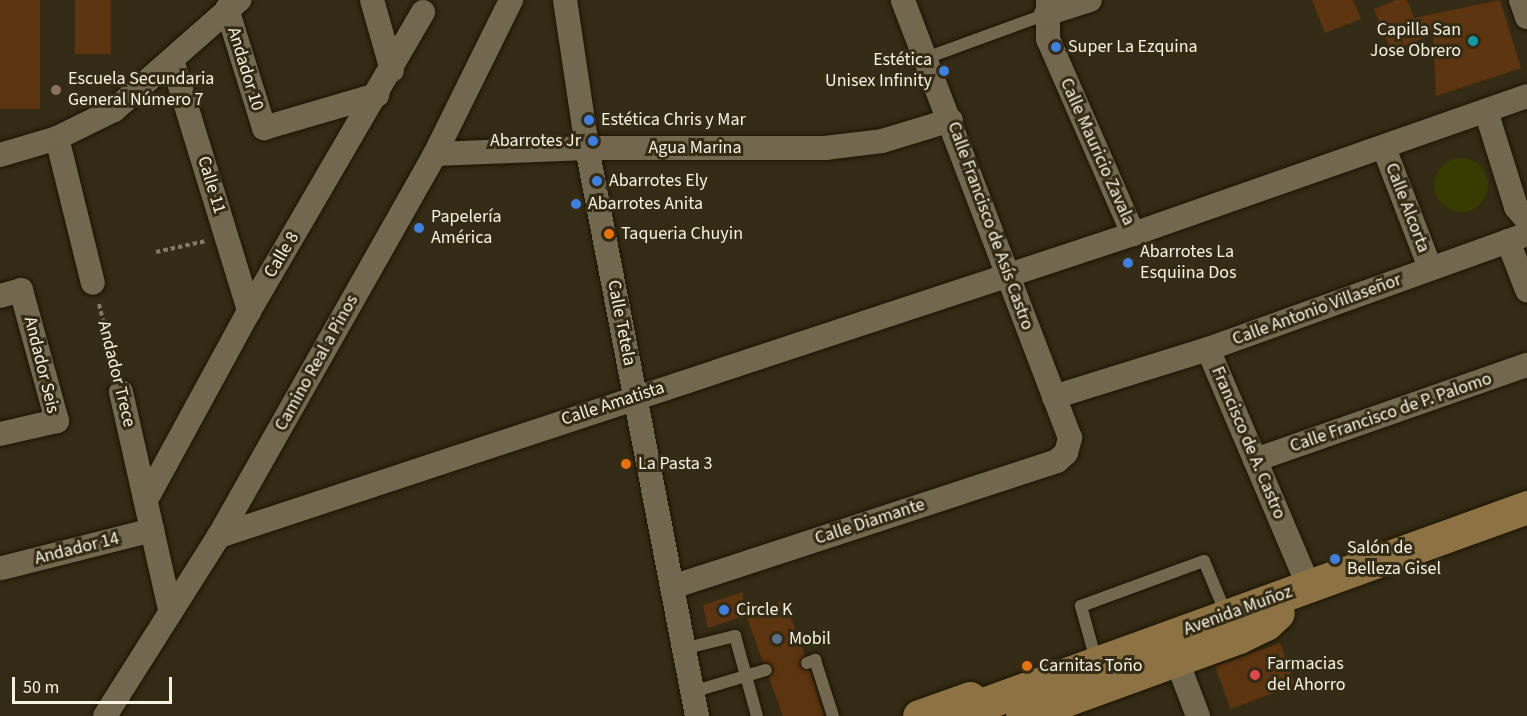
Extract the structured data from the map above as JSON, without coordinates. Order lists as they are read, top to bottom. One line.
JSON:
{"streets":{"main road":["Avenida Muñoz"],"street":["Andador 10","Agua Marina","Calle Mauricio Zavala","Calle 11","Calle Alcorta","Calle Francisco de Asís Castro","Calle 8","Calle Antonio Villaseñor","Calle Tetela","Camino Real a Pinos","Andador Seis","Andador Trece","Calle Amatista","Calle Francisco de P. Palomo","Francisco de A. Castro","Calle Diamante","Andador 14"]},"crossings":[["Andador 10","Calle 8"],["Agua Marina","Calle Francisco de Asís Castro"],["Agua Marina","Calle Tetela"],["Agua Marina","Camino Real a Pinos"],["Calle Mauricio Zavala","Calle Amatista"],["Calle 11","Calle 8"],["Calle Alcorta","Calle Antonio Villaseñor"],["Calle Alcorta","Calle Amatista"],["Calle Francisco de Asís Castro","Calle Amatista"],["Calle Francisco de Asís Castro","Francisco de A. Castro"],["Calle Francisco de Asís Castro","Calle Diamante"],["Calle 8","Andador Trece"],["Calle Antonio Villaseñor","Francisco de A. Castro"],["Calle Tetela","Calle Amatista"],["Calle Tetela","Calle Diamante"],["Camino Real a Pinos","Andador Trece"],["Camino Real a Pinos","Calle Amatista"],["Andador Trece","Andador 14"],["Calle Francisco de P. Palomo","Francisco de A. Castro"],["Francisco de A. Castro","Avenida Muñoz"]],"places":["Capilla San Jose Obrero","Super La Ezquina","Estética Unisex Infinity","Escuela Secundaria General Número 7","Estética Chris y Mar","Abarrotes Jr","Abarrotes Ely","Abarrotes Anita","Papelería América","Taqueria Chuyin","Abarrotes La Esquiina Dos","La Pasta 3","Salón de Belleza Gisel","Circle K","Mobil","Carnitas Toño","Farmacias del Ahorro"],"scale_bar":"50 m"}
